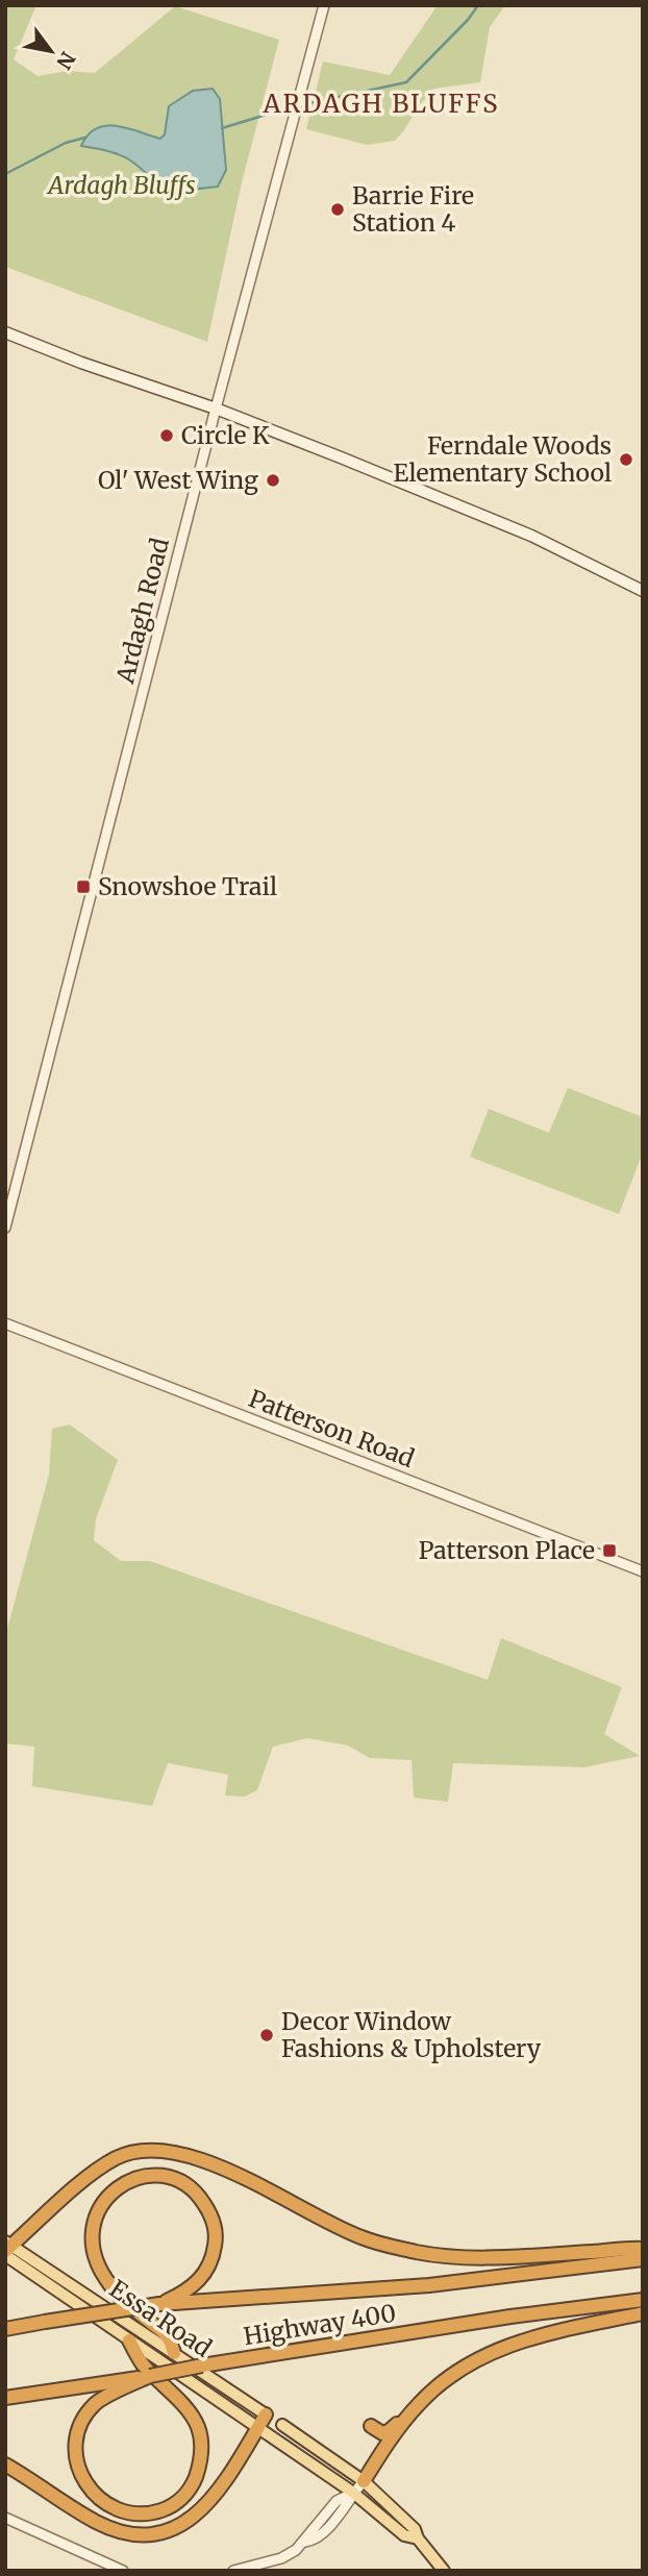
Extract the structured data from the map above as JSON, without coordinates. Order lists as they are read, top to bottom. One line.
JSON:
{"streets":{"highway":["Highway 400"],"main road":["Essa Road"],"street":["Ardagh Road","Patterson Road"]},"districts":["ARDAGH BLUFFS"],"parks":["Ardagh Bluffs"],"places":{"other":["Barrie Fire Station 4","Circle K","Ferndale Woods Elementary School","Ol' West Wing","Decor Window Fashions & Upholstery"],"transit":["Snowshoe Trail","Patterson Place"]},"north":"bottom right"}
